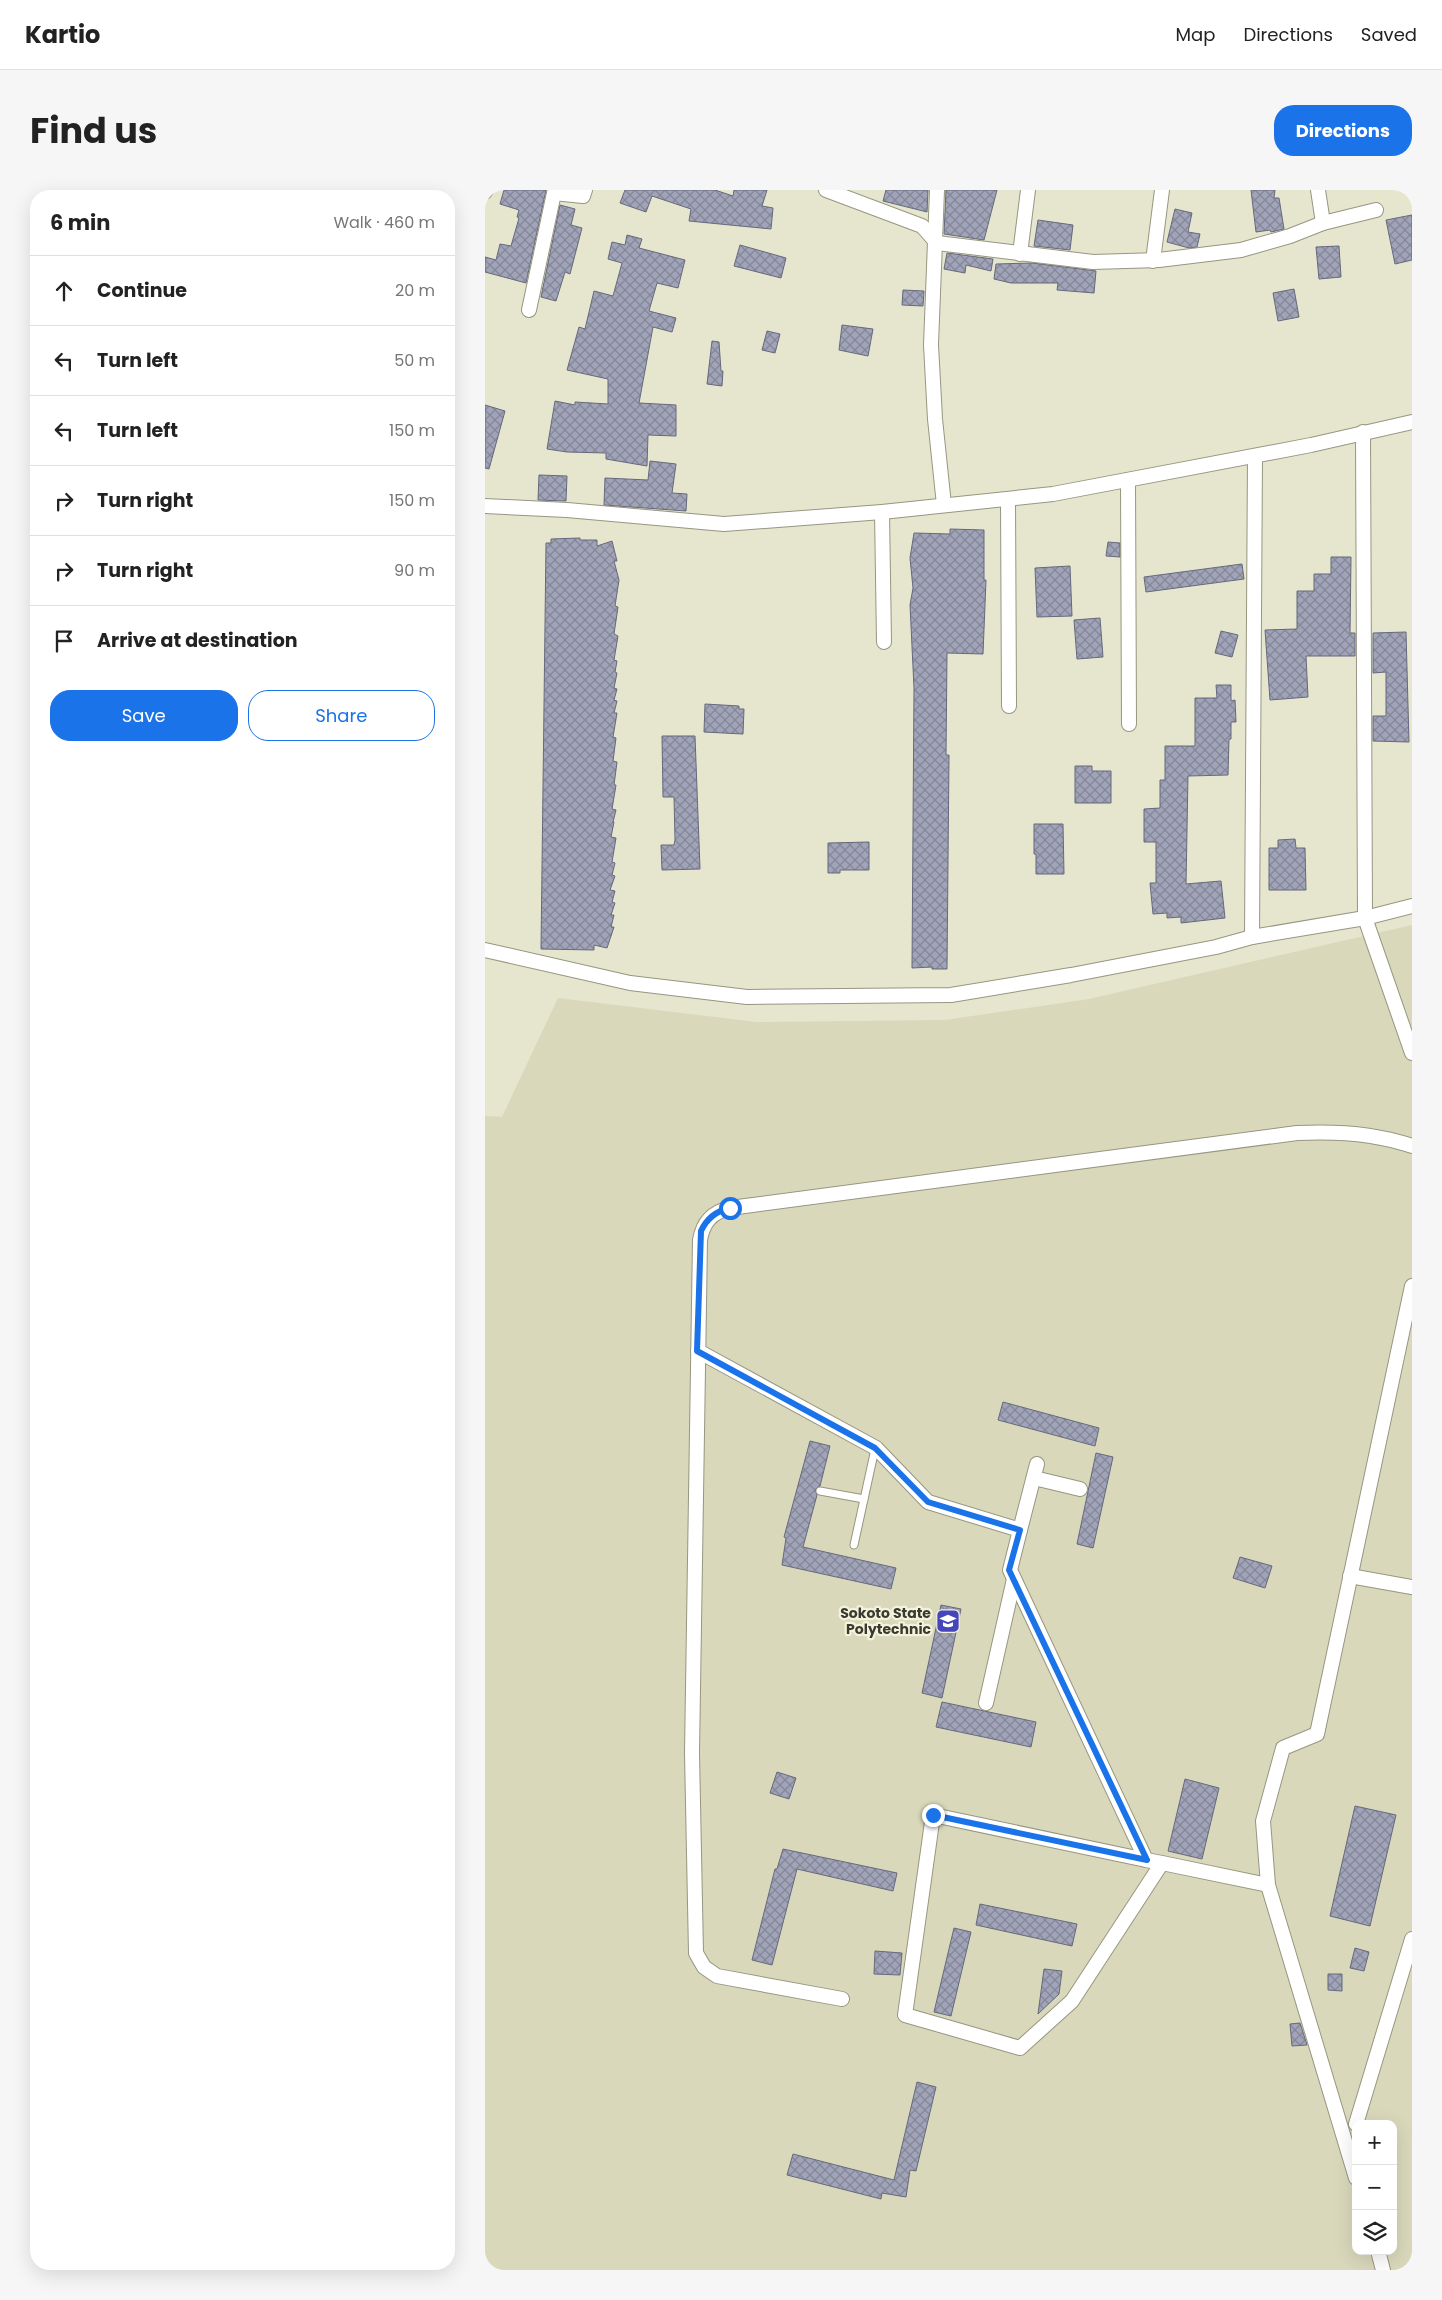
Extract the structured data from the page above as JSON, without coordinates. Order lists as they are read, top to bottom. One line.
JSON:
{"places":{"school or university":["Sokoto State Polytechnic"]},"page":{"header":"Kartio","nav":["Map","Directions","Saved"],"title":"Find us","buttons":["Directions",["Save","Share"]],"heading":["6 min","Walk · 460 m"],"list":[["Continue","20 m"],["Turn left","50 m"],["Turn left","150 m"],["Turn right","150 m"],["Turn right","90 m"],"Arrive at destination"],"map_buttons":["+","−"]}}
